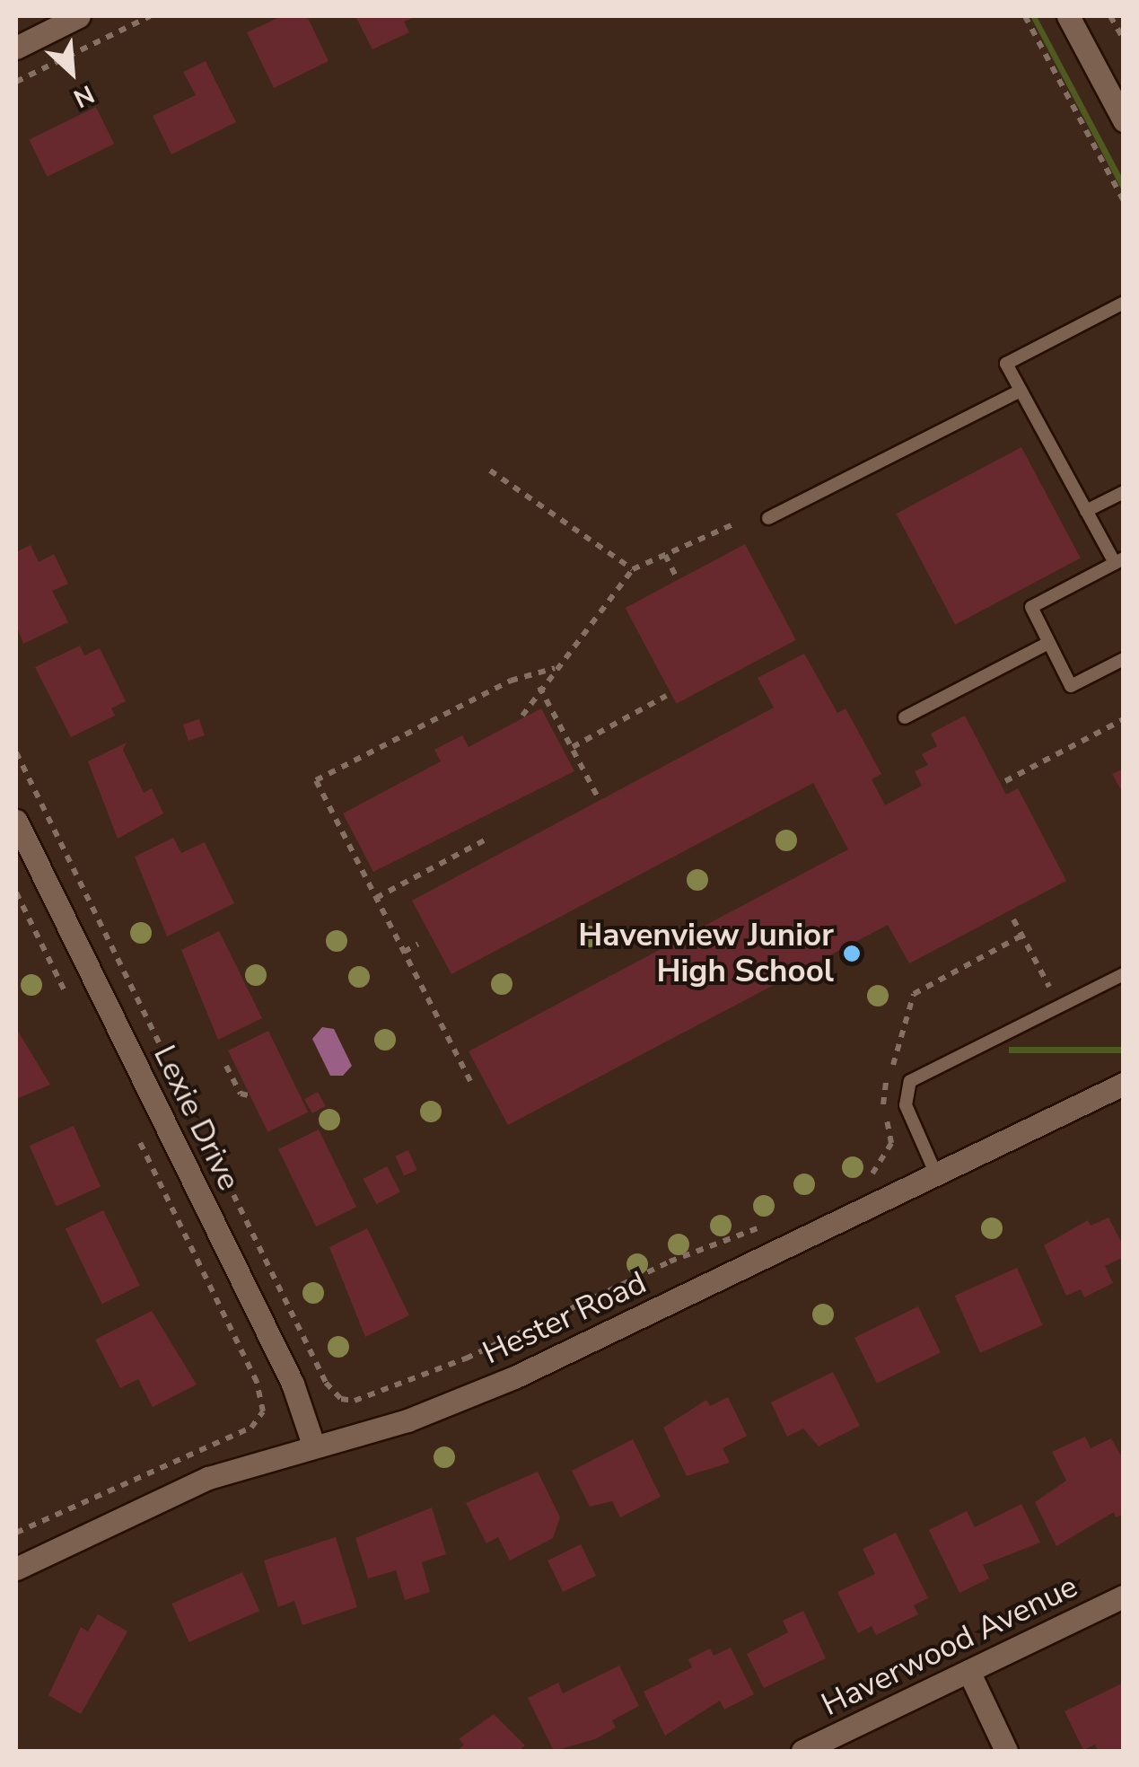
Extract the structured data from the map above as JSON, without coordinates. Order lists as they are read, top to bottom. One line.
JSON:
{"streets":{"street":["Lexie Drive","Hester Road","Haverwood Avenue"]},"crossings":[["Lexie Drive","Hester Road"]],"places":["Havenview Junior High School"],"north":"bottom right"}
